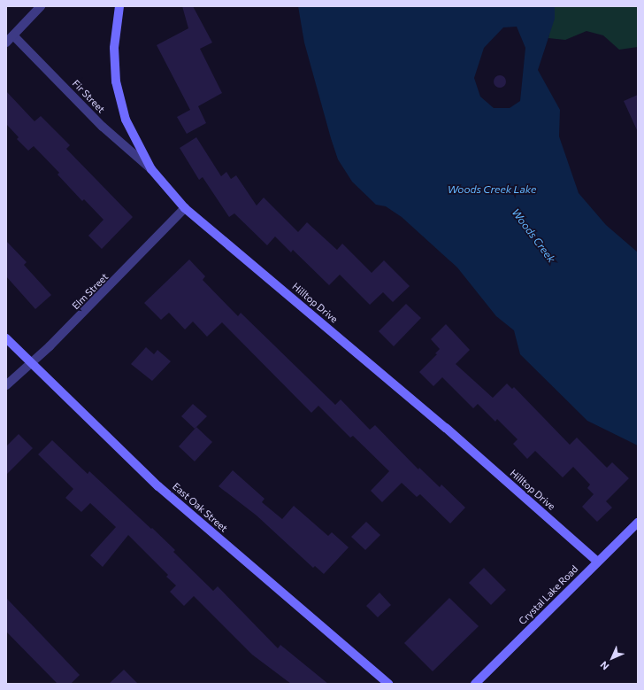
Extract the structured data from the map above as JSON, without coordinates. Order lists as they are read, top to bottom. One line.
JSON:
{"streets":{"street":["Fir Street","Elm Street","Hilltop Drive","East Oak Street","Crystal Lake Road"]},"crossings":[["Fir Street","Hilltop Drive"],["Elm Street","Hilltop Drive"],["Elm Street","East Oak Street"],["Hilltop Drive","Crystal Lake Road"]],"water":["Woods Creek Lake","Woods Creek"],"north":"bottom left"}
